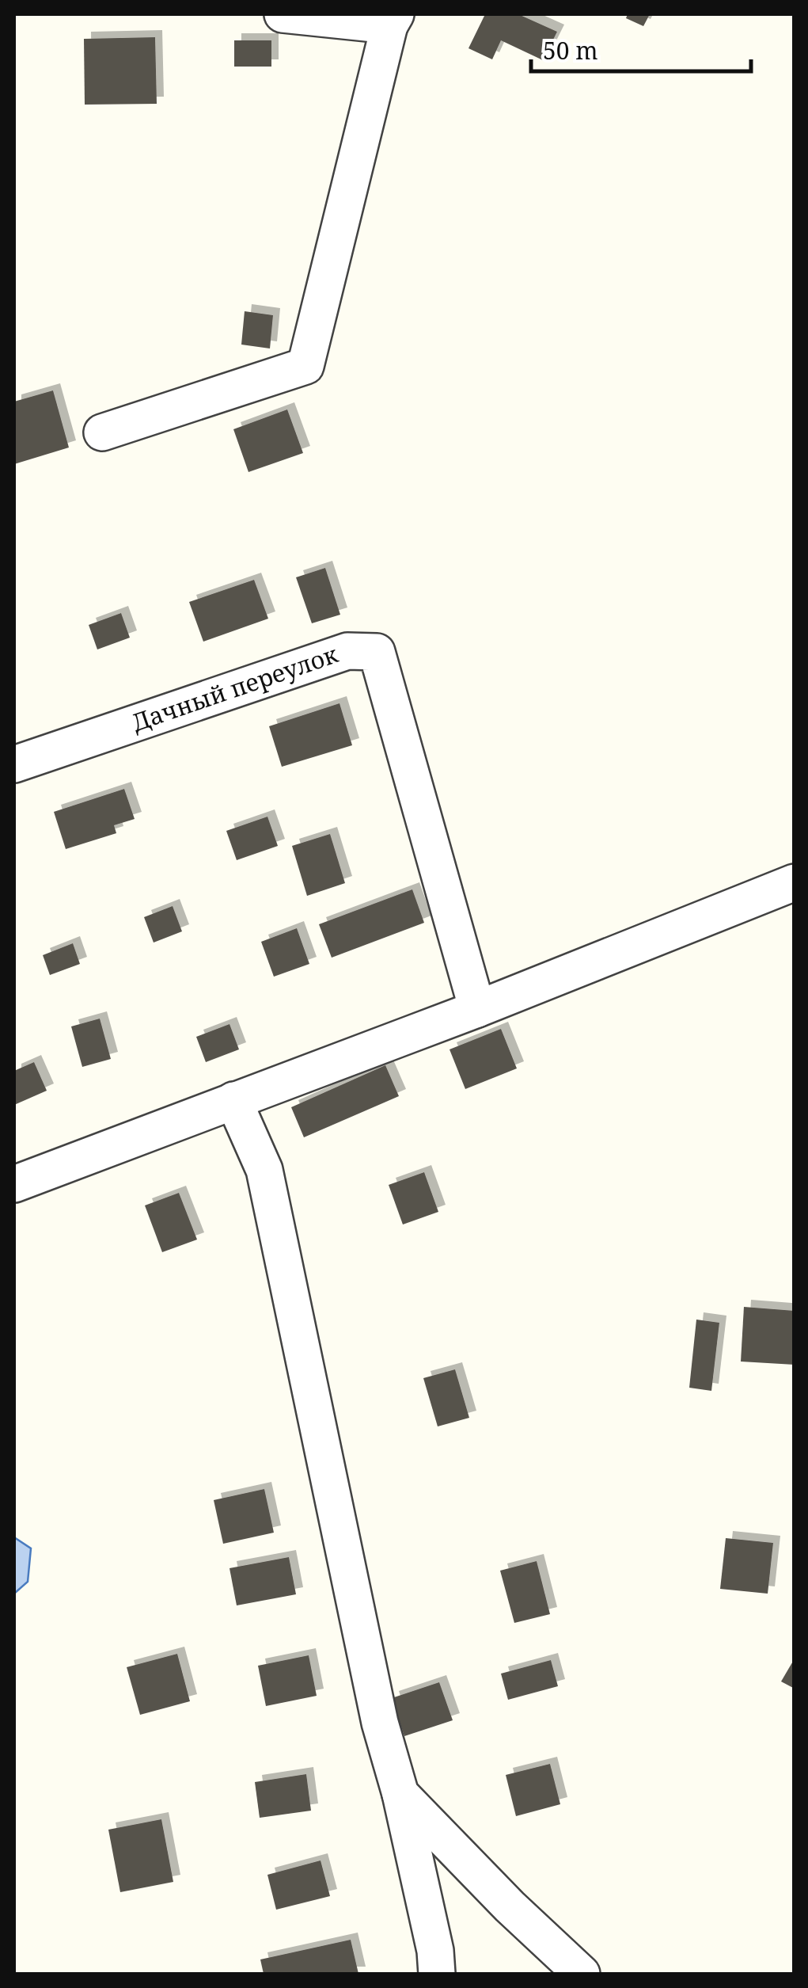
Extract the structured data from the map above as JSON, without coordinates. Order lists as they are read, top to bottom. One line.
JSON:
{"streets":{"street":["Дачный переулок"]},"scale_bar":"50 m"}
